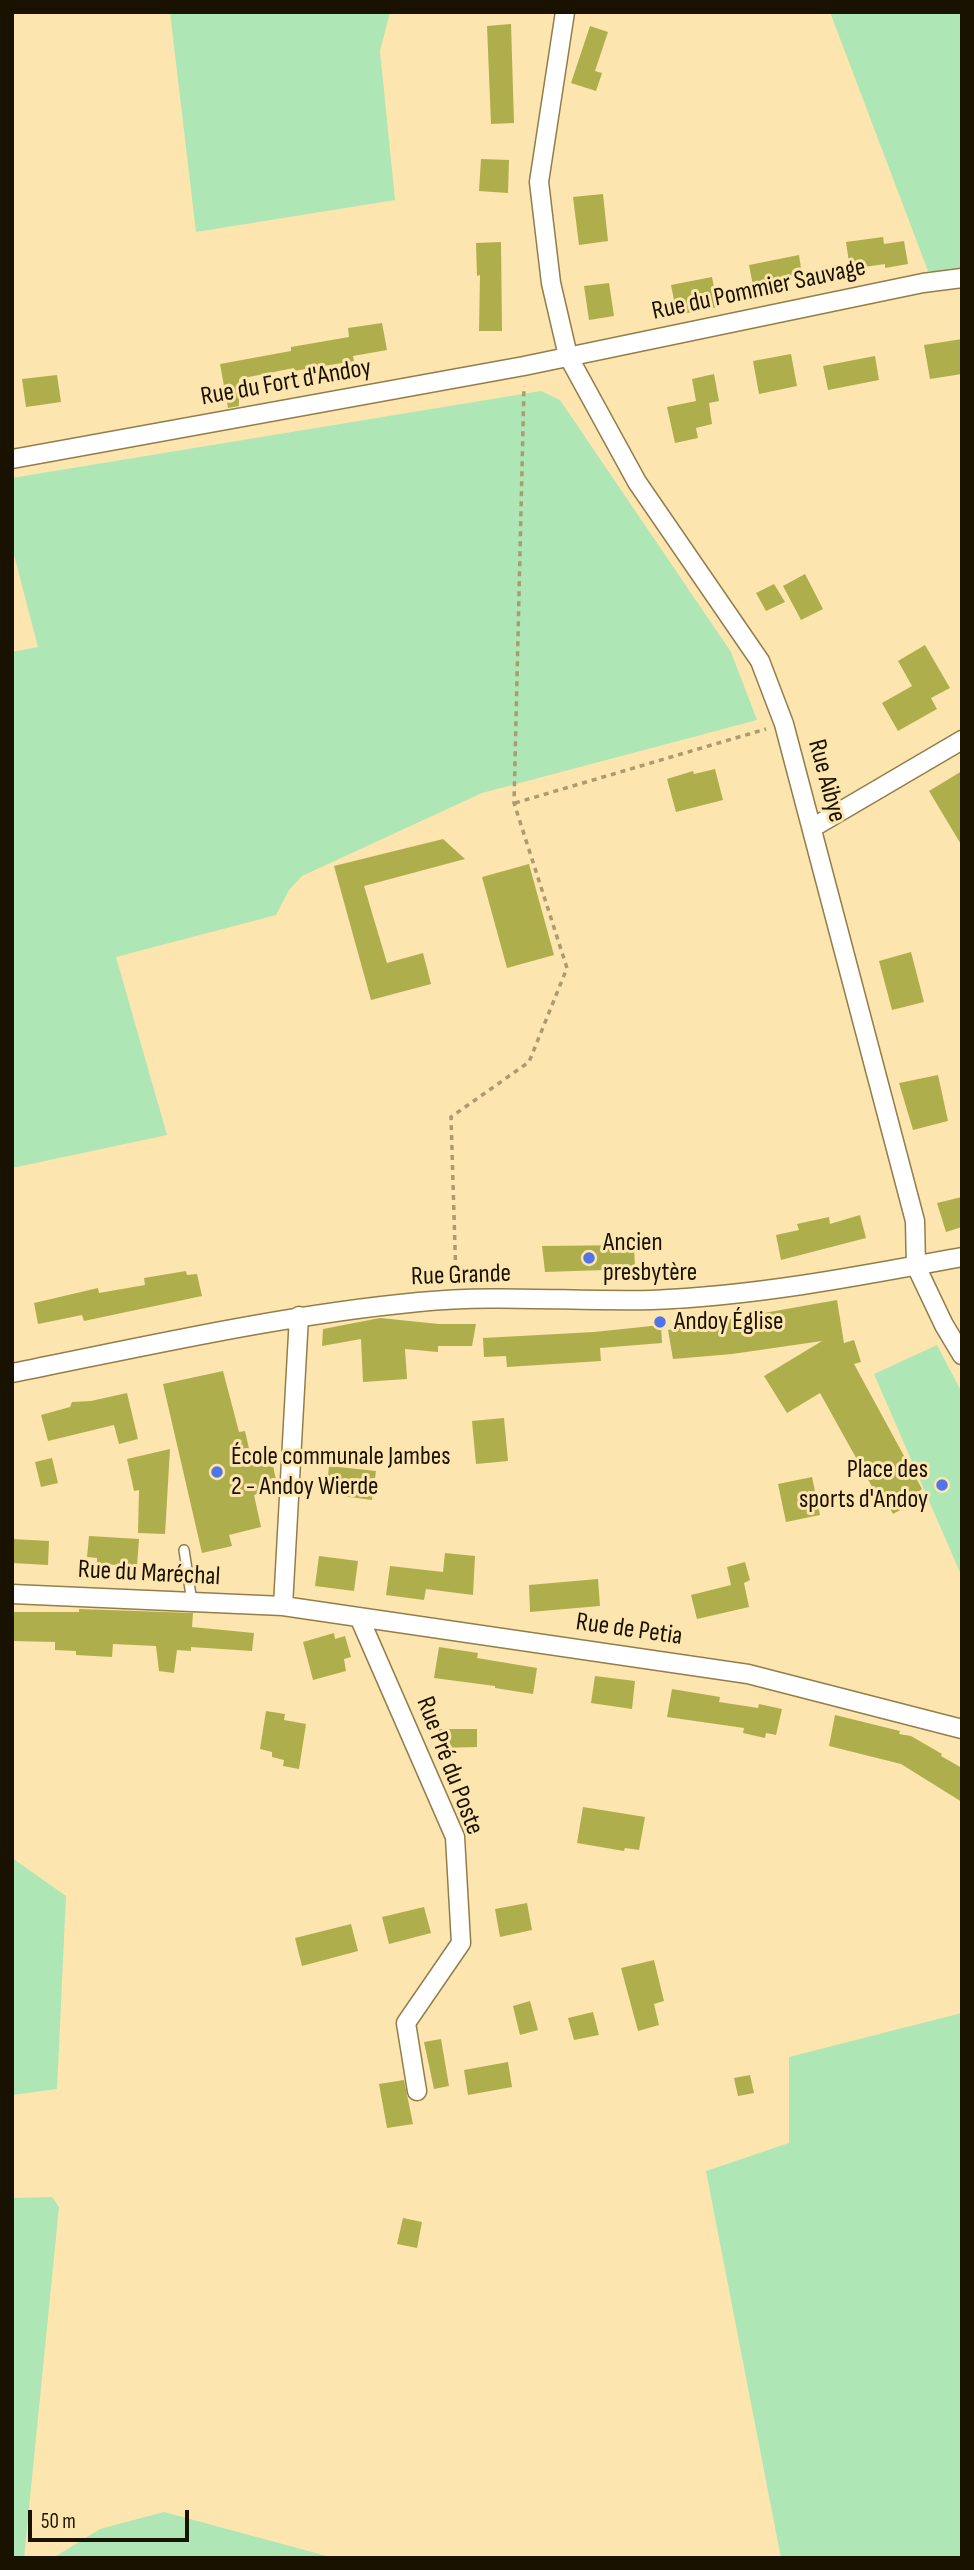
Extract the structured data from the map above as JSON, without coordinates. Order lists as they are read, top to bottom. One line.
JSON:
{"streets":{"street":["Rue du Pommier Sauvage","Rue du Fort d'Andoy","Rue Aibye","Rue Grande","Rue du Maréchal","Rue de Petia","Rue Pré du Poste"]},"crossings":[["Rue du Pommier Sauvage","Rue du Fort d'Andoy"],["Rue du Pommier Sauvage","Rue Aibye"],["Rue du Fort d'Andoy","Rue Aibye"],["Rue Aibye","Rue Grande"],["Rue du Maréchal","Rue de Petia"],["Rue de Petia","Rue Pré du Poste"]],"places":["Ancien presbytère","Andoy Église","École communale Jambes 2 - Andoy Wierde","Place des sports d'Andoy"],"scale_bar":"50 m"}
